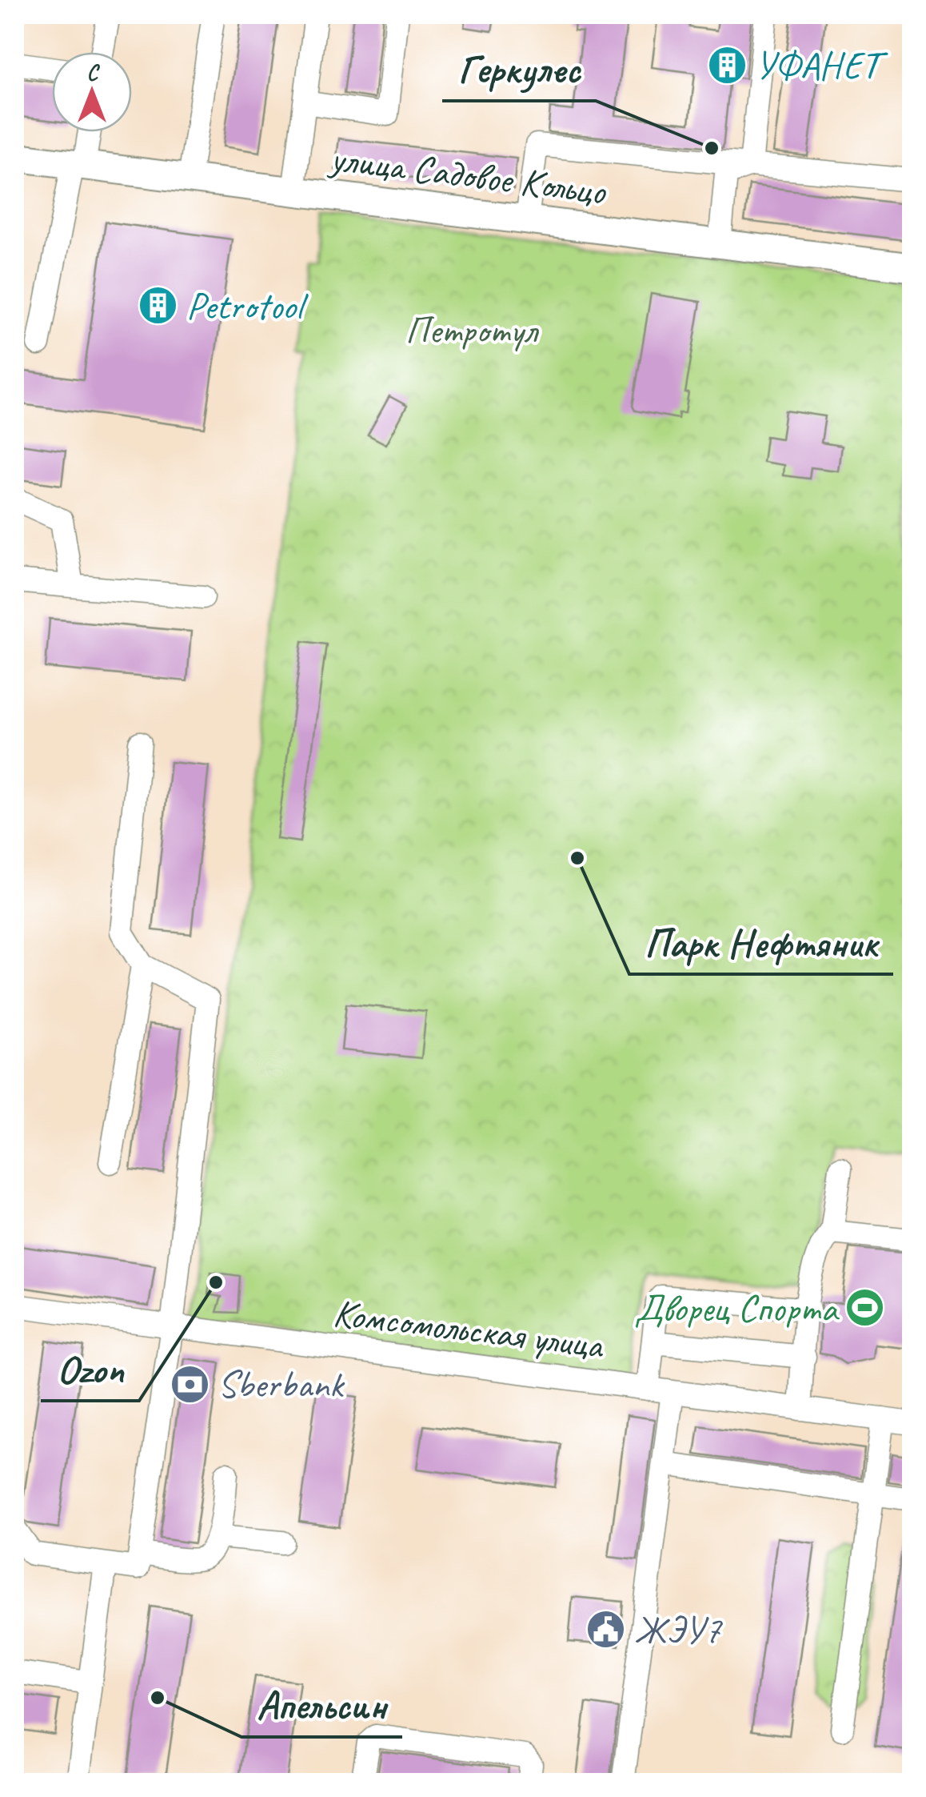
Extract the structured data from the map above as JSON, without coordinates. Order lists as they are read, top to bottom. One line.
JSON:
{"streets":{"main road":["улица Садовое Кольцо"],"street":["Комсомольская улица"]},"parks":["Петротул"],"places":{"building":["УФАНЕТ","Petrotool"],"other":["Геркулес","Парк Нефтяник","Ozon","Апельсин"],"sports":["Дворец Спорта"],"bank":["Sberbank"],"public building":["ЖЭУ7"]},"north":"top"}
